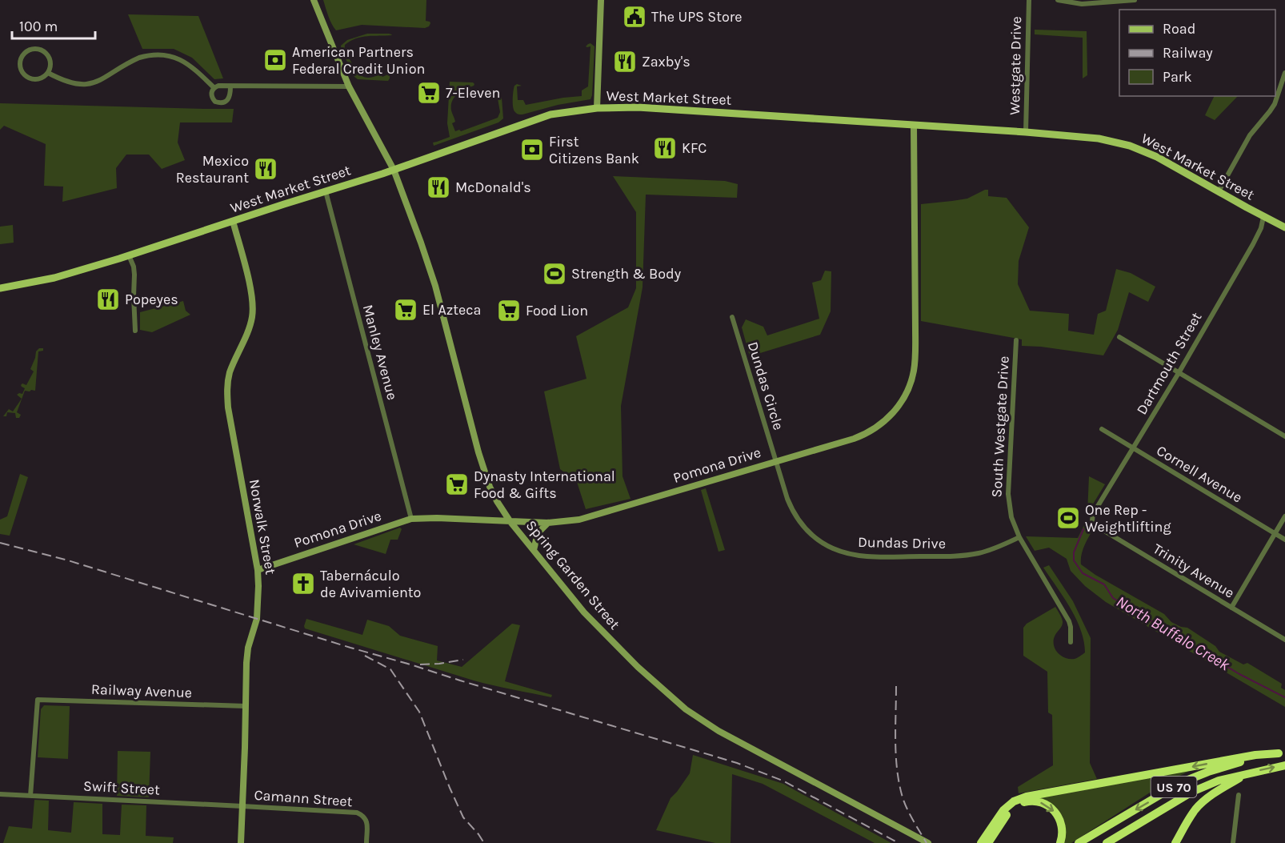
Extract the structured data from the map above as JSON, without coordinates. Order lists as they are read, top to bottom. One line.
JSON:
{"streets":{"highway":["US 70"],"main road":["West Market Street"],"street":["Westgate Drive","Manley Avenue","Dartmouth Street","Dundas Circle","South Westgate Drive","Pomona Drive","Cornell Avenue","Norwalk Street","Dundas Drive","Trinity Avenue","Spring Garden Street","Railway Avenue","Swift Street","Camann Street"]},"crossings":[["Westgate Drive","West Market Street"],["West Market Street","Manley Avenue"],["West Market Street","Dartmouth Street"],["West Market Street","Pomona Drive"],["West Market Street","Norwalk Street"],["West Market Street","Spring Garden Street"],["Manley Avenue","Pomona Drive"],["Dartmouth Street","Cornell Avenue"],["Dartmouth Street","Trinity Avenue"],["Dundas Circle","Pomona Drive"],["Dundas Circle","Dundas Drive"],["South Westgate Drive","Dundas Drive"],["Pomona Drive","Norwalk Street"],["Pomona Drive","Dundas Drive"],["Pomona Drive","Spring Garden Street"],["Norwalk Street","Railway Avenue"],["Norwalk Street","Swift Street"],["Norwalk Street","Camann Street"],["Railway Avenue","Swift Street"],["Swift Street","Camann Street"]],"water":["North Buffalo Creek"],"places":{"public building":["The UPS Store"],"bank":["American Partners Federal Credit Union","First Citizens Bank"],"restaurant":["Zaxby's","KFC","Mexico Restaurant","McDonald's","Popeyes"],"supermarket":["7-Eleven","El Azteca","Food Lion","Dynasty International Food & Gifts"],"sports":["Strength & Body","One Rep - Weightlifting"],"church":["Tabernáculo de Avivamiento"]},"legend":["Road","Railway","Park"],"scale_bar":"100 m"}
